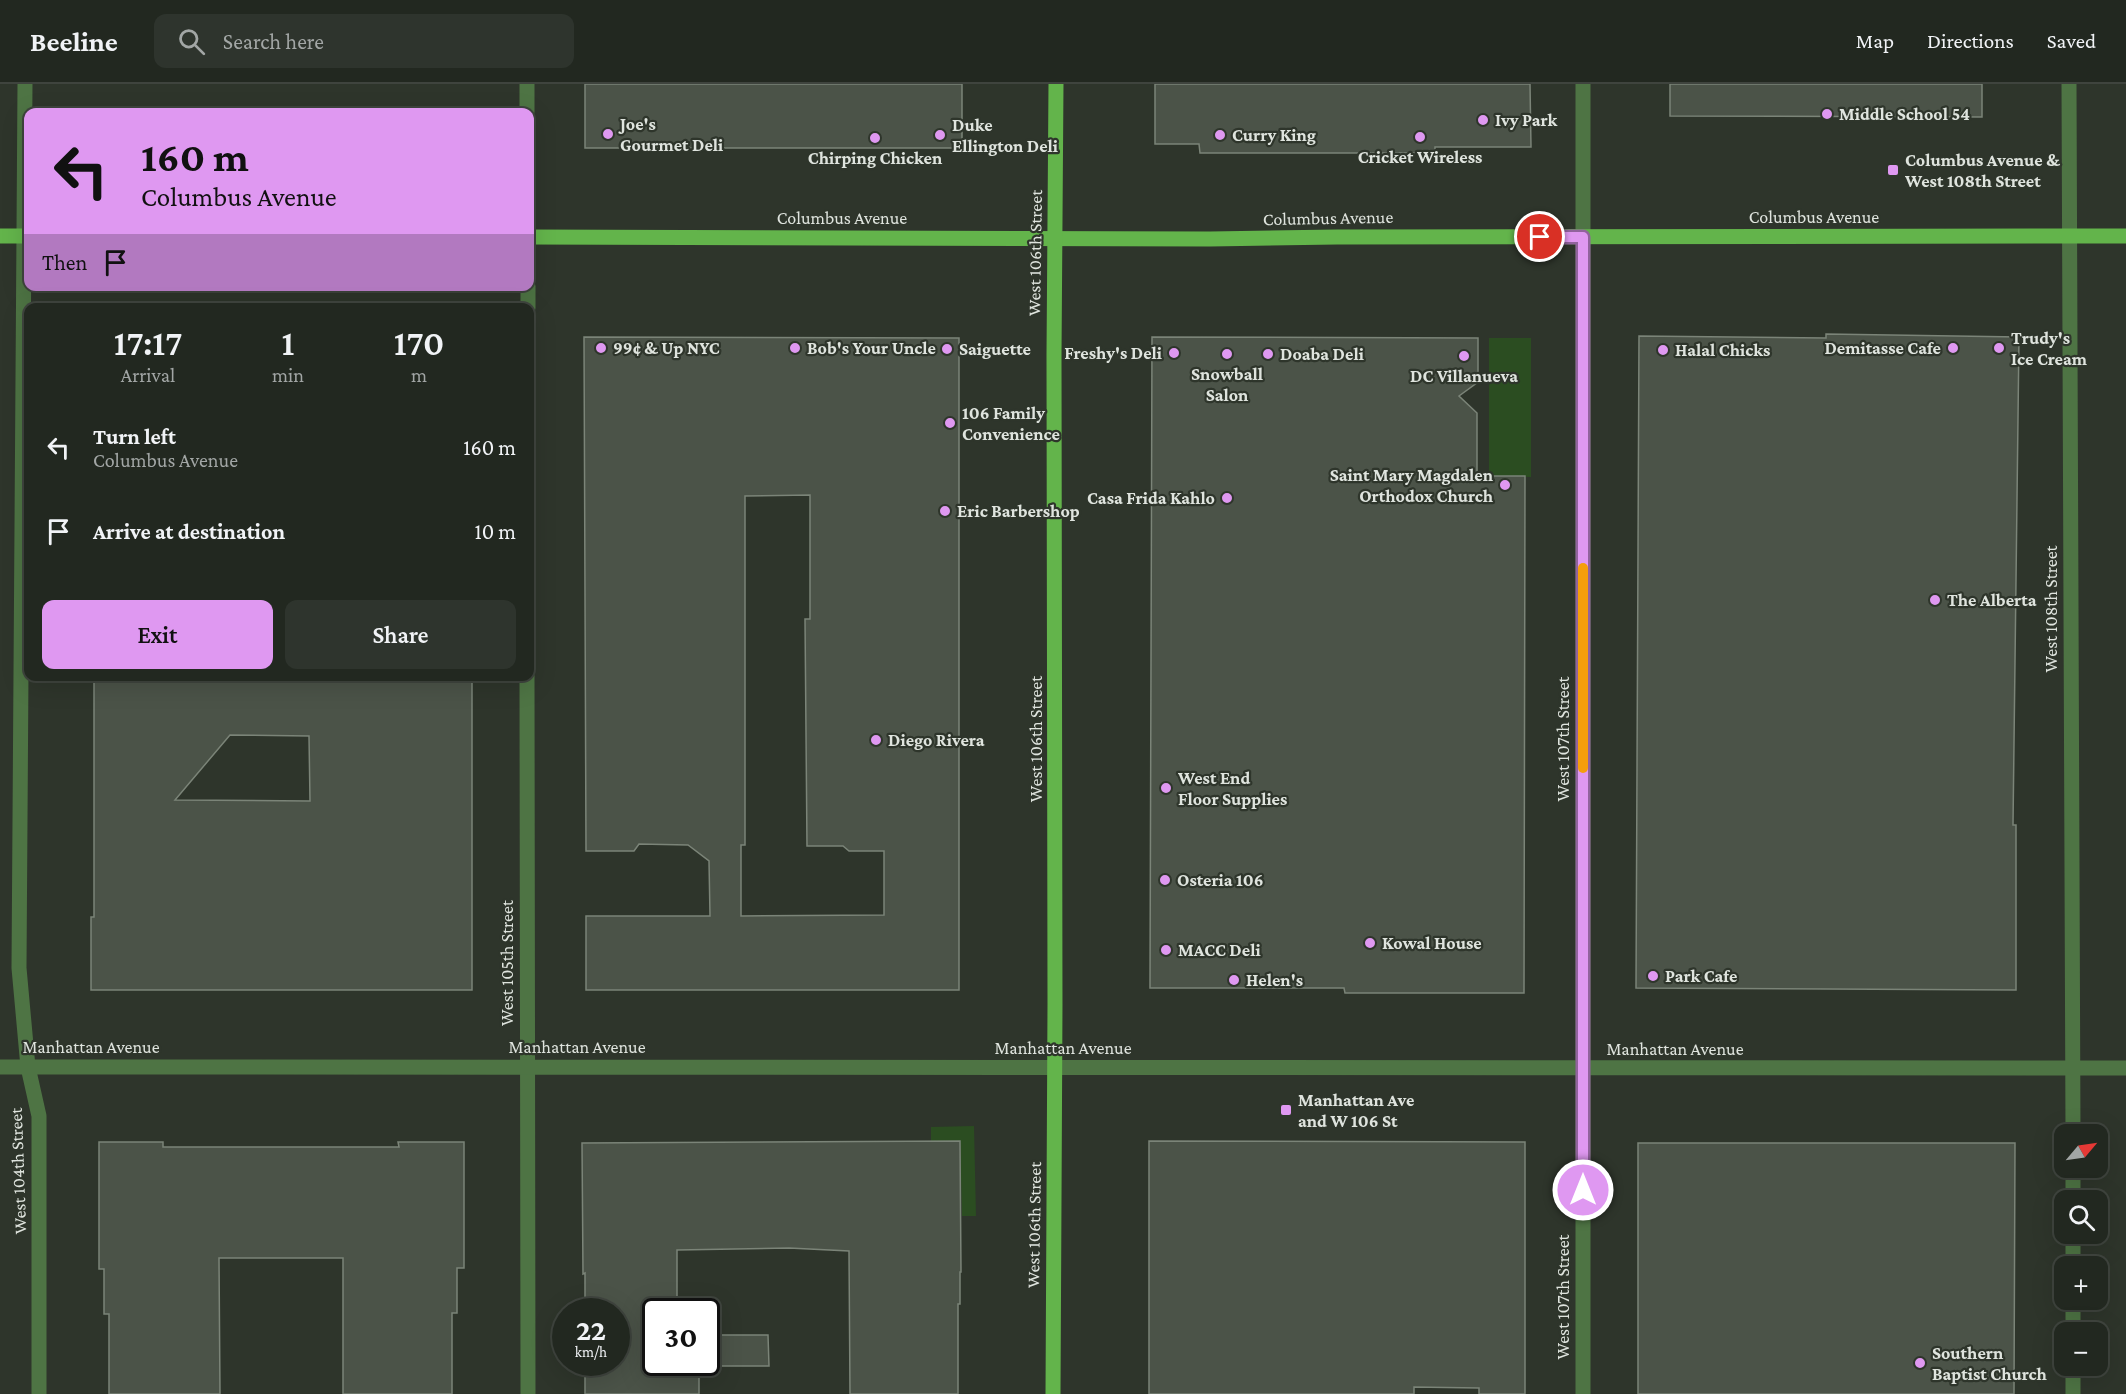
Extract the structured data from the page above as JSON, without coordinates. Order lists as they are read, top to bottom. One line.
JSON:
{"streets":{"main road":["Columbus Avenue","West 106th Street"],"street":["West 108th Street","West 107th Street","West 105th Street","Manhattan Avenue","West 104th Street"]},"crossings":[["Columbus Avenue","West 106th Street"],["Columbus Avenue","West 108th Street"],["Columbus Avenue","West 107th Street"],["West 106th Street","Manhattan Avenue"],["West 108th Street","Manhattan Avenue"],["West 107th Street","Manhattan Avenue"],["West 105th Street","Manhattan Avenue"],["Manhattan Avenue","West 104th Street"]],"places":{"other":["Middle School 54","Ivy Park","Joe's Gourmet Deli","Duke Ellington Deli","Curry King","Cricket Wireless","Chirping Chicken","99¢ & Up NYC","Bob's Your Uncle","Demitasse Cafe","Trudy's Ice Cream","Saiguette","Halal Chicks","Freshy's Deli","Snowball Salon","Doaba Deli","DC Villanueva","106 Family Convenience","Saint Mary Magdalen Orthodox Church","Casa Frida Kahlo","Eric Barbershop","The Alberta","Diego Rivera","West End Floor Supplies","Osteria 106","Kowal House","MACC Deli","Park Cafe","Helen's","Southern Baptist Church"],"transit":["Columbus Avenue & West 108th Street","Manhattan Ave and W 106 St"]},"north":"top right","page":{"header":"Beeline","search":"Search here","nav":["Map","Directions","Saved"],"turn":["160 m","Columbus Avenue"],"then":"Then","eta":["17:17","Arrival","1","min","170","m"],"list":[{"name":"Turn left","note":"Columbus Avenue","value":"160 m"},{"name":"Arrive at destination","value":"10 m"}],"buttons":["Exit","Share"],"map_buttons":["+","−"],"speed":"22 km/h","limit":"30"}}
